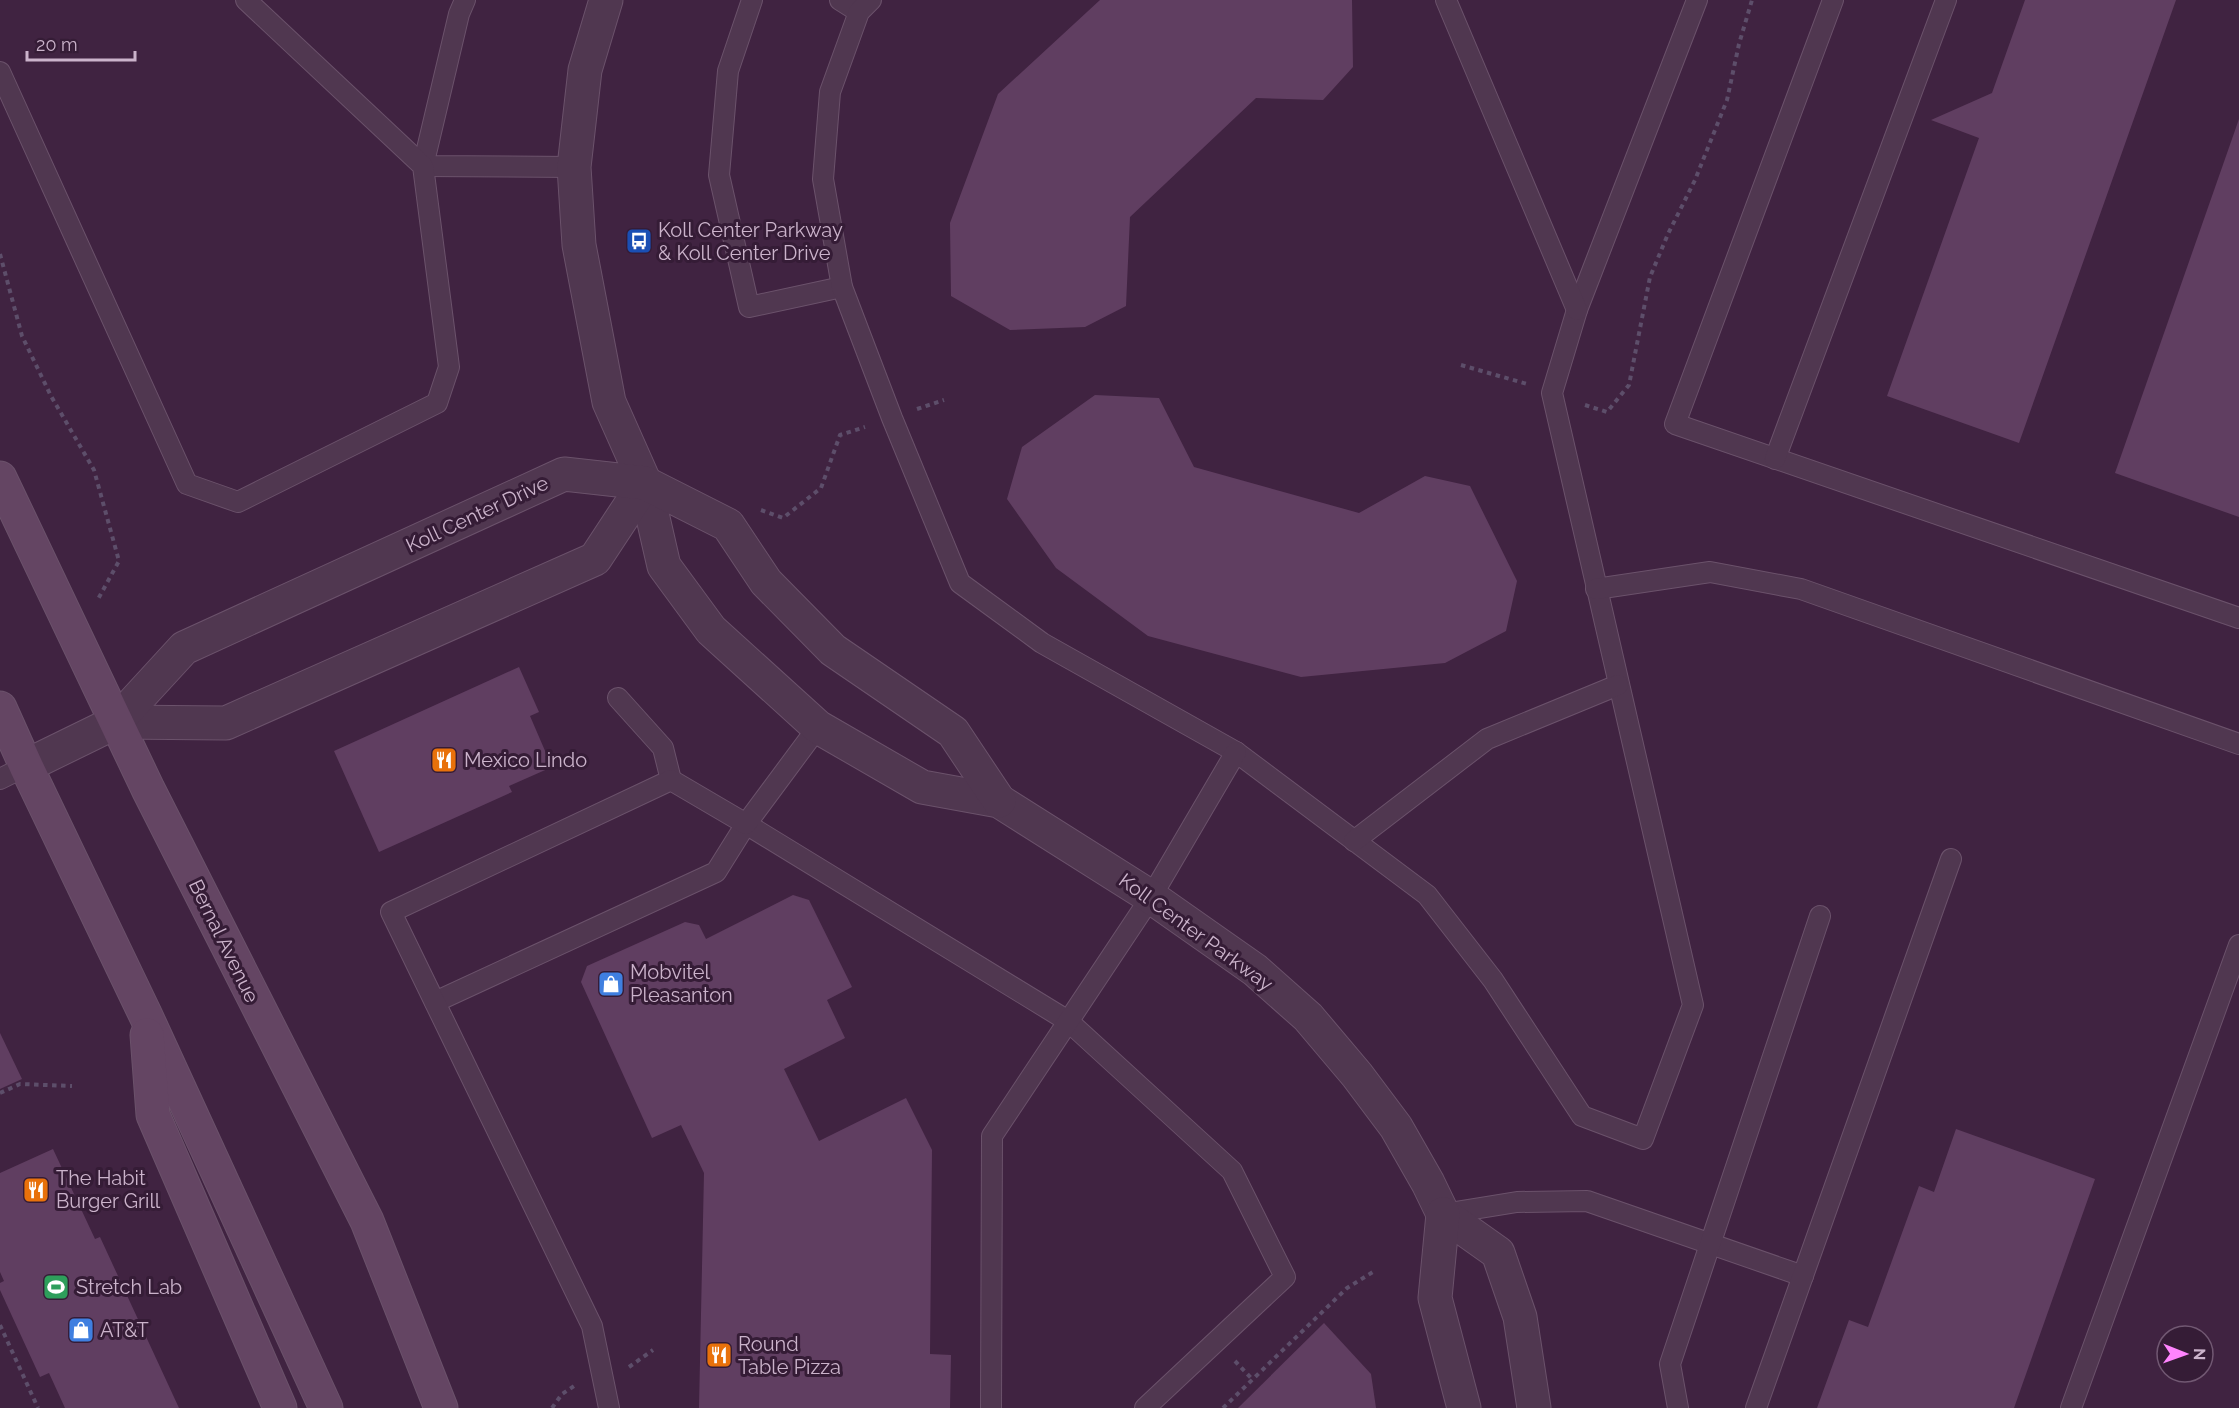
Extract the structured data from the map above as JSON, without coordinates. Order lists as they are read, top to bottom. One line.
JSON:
{"streets":{"main road":["Bernal Avenue"],"street":["Koll Center Drive","Koll Center Parkway"]},"crossings":[["Koll Center Drive","Koll Center Parkway"],["Koll Center Drive","Bernal Avenue"]],"places":{"bus stop":["Koll Center Parkway & Koll Center Drive"],"restaurant":["Mexico Lindo","The Habit Burger Grill","Round Table Pizza"],"shop":["Mobvitel Pleasanton","AT&T"],"sports":["Stretch Lab"]},"scale_bar":"20 m","north":"right"}
